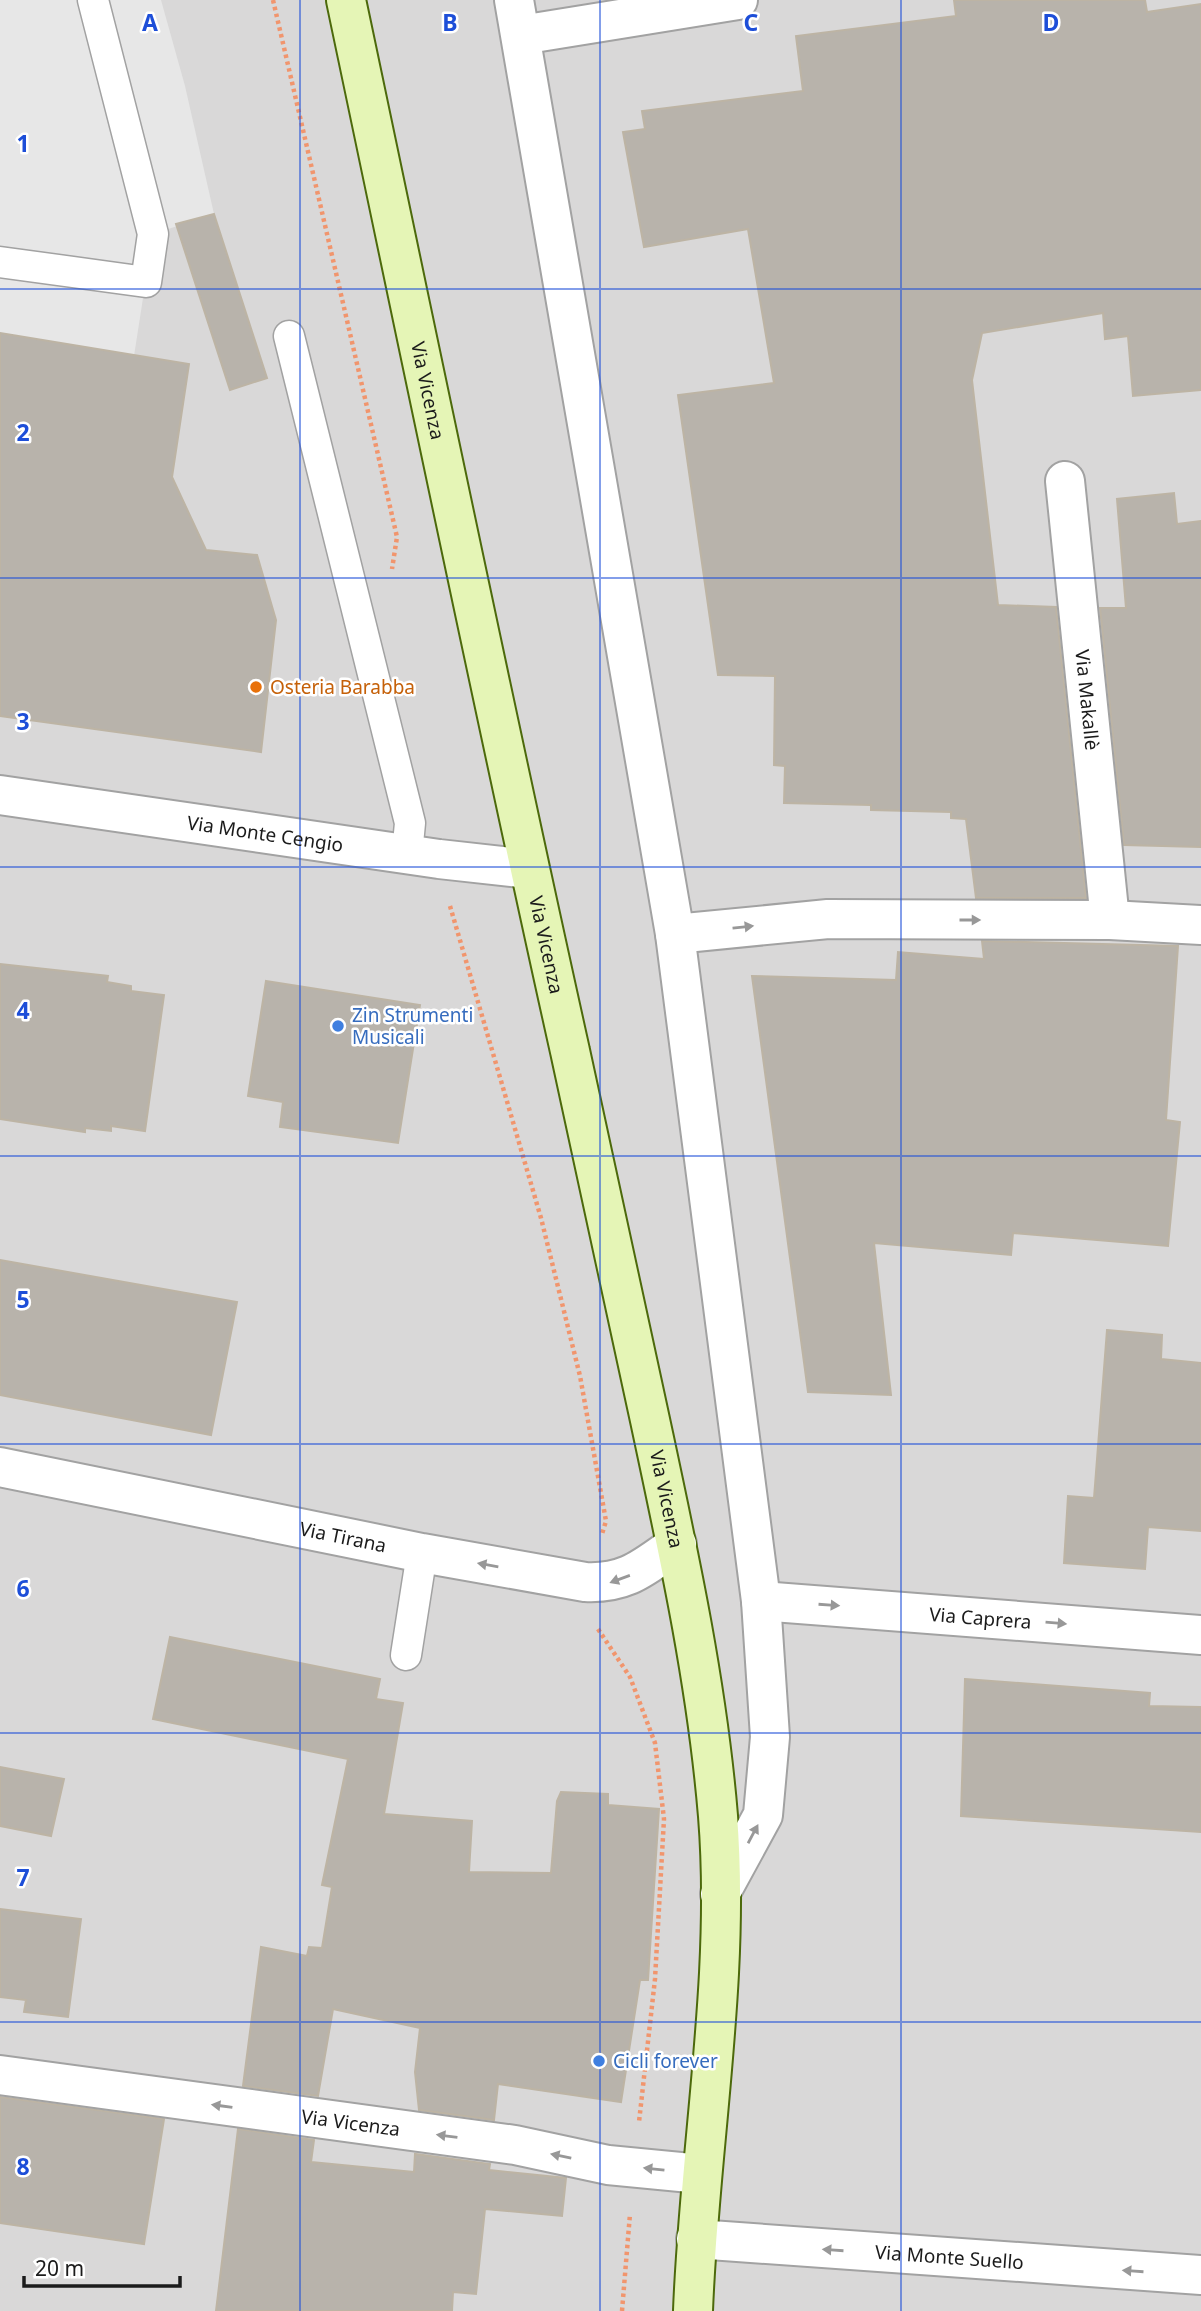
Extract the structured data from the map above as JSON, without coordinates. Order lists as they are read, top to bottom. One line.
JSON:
{"streets":{"main road":["Via Vicenza"],"street":["Via Makallè","Via Monte Cengio","Via Tirana","Via Caprera","Via Monte Suello"]},"crossings":[["Via Vicenza","Via Monte Cengio"],["Via Vicenza","Via Tirana"],["Via Vicenza","Via Caprera"],["Via Vicenza","Via Monte Suello"]],"one_way":["Via Tirana","Via Caprera","Via Monte Suello"],"places":["Osteria Barabba","Zin Strumenti Musicali","Cicli forever"],"scale_bar":"20 m","grid":{"columns":["A","B","C","D"],"rows":["1","2","3","4","5","6","7","8"]}}
